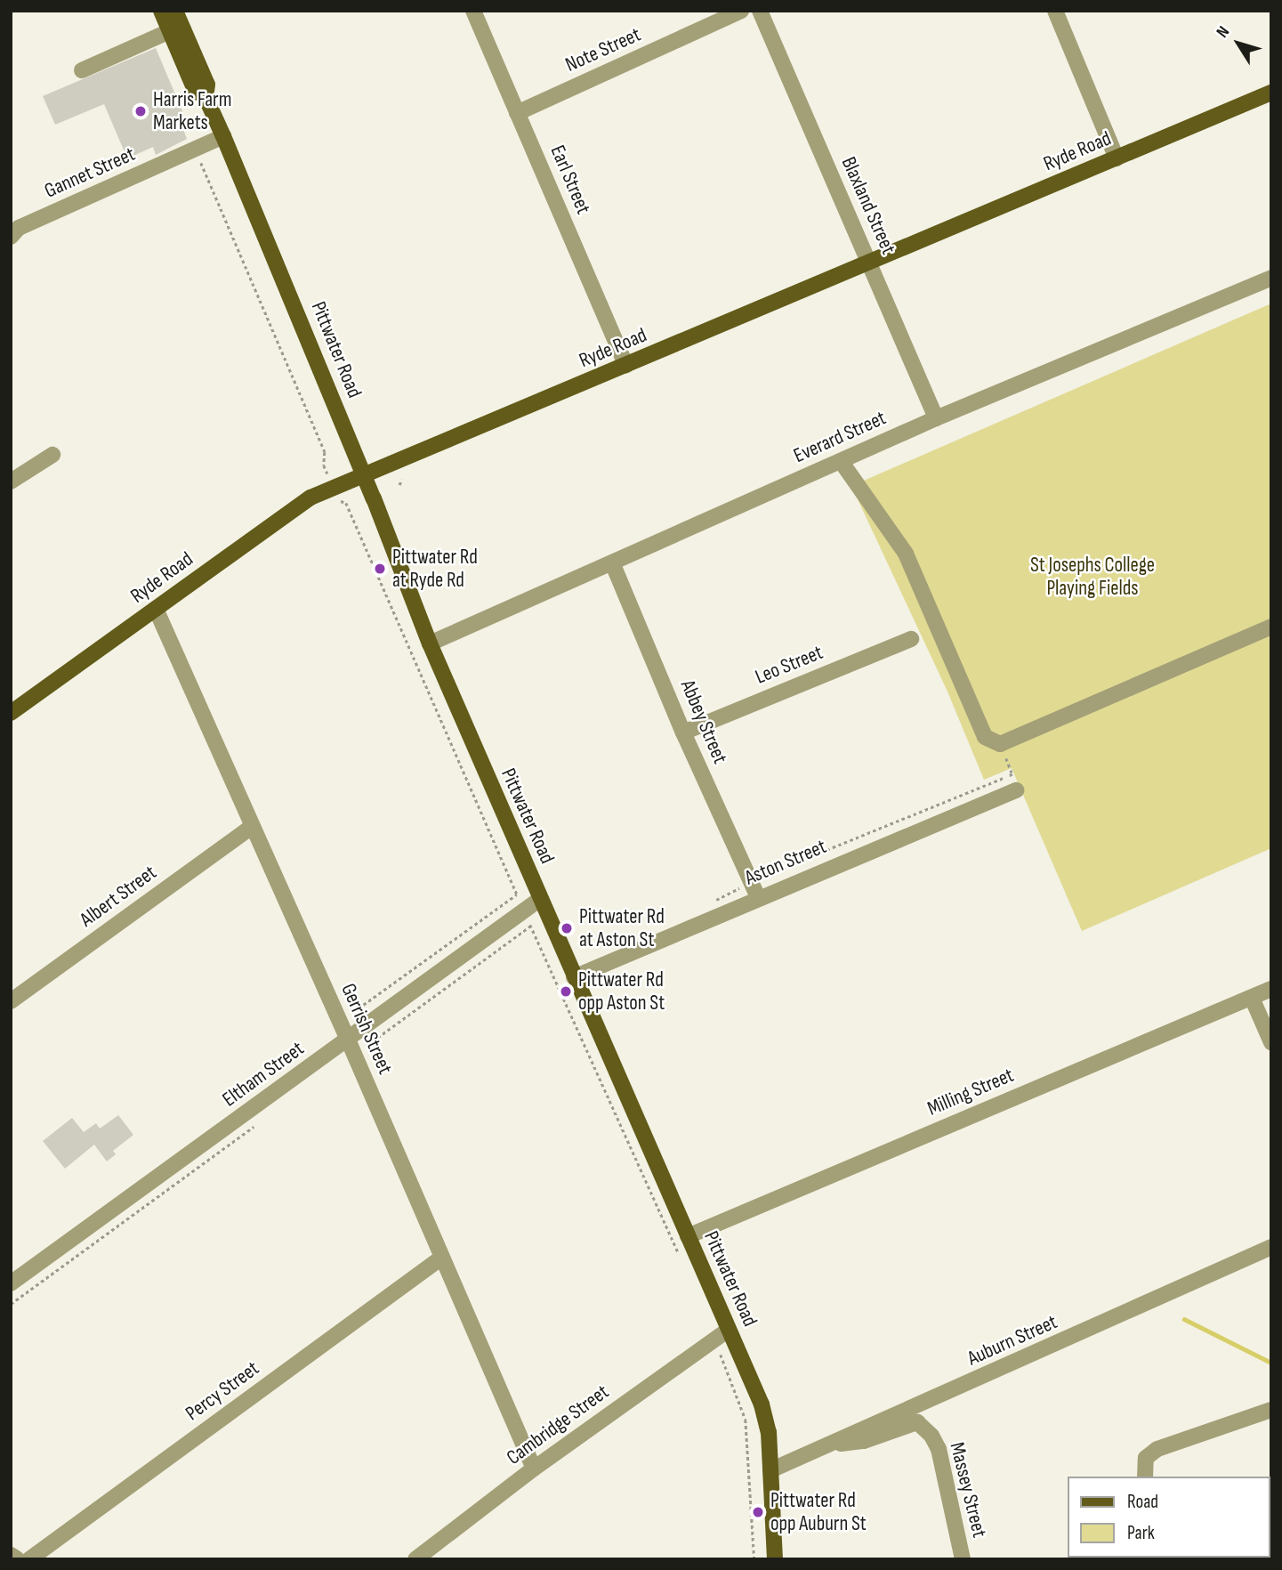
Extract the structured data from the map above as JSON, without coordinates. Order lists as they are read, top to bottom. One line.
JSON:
{"streets":{"main road":["Ryde Road","Pittwater Road"],"street":["Note Street","Gannet Street","Earl Street","Blaxland Street","Everard Street","Leo Street","Abbey Street","Aston Street","Albert Street","Gerrish Street","Eltham Street","Milling Street","Auburn Street","Percy Street","Cambridge Street","Massey Street"]},"crossings":[["Note Street","Earl Street"],["Ryde Road","Earl Street"],["Ryde Road","Blaxland Street"],["Ryde Road","Pittwater Road"],["Ryde Road","Gerrish Street"],["Gannet Street","Pittwater Road"],["Blaxland Street","Everard Street"],["Pittwater Road","Everard Street"],["Pittwater Road","Aston Street"],["Pittwater Road","Eltham Street"],["Pittwater Road","Milling Street"],["Pittwater Road","Auburn Street"],["Pittwater Road","Cambridge Street"],["Everard Street","Abbey Street"],["Leo Street","Abbey Street"],["Abbey Street","Aston Street"],["Albert Street","Gerrish Street"],["Gerrish Street","Eltham Street"],["Gerrish Street","Percy Street"],["Gerrish Street","Cambridge Street"],["Auburn Street","Massey Street"]],"parks":["St Josephs College Playing Fields"],"places":["Harris Farm Markets","Pittwater Rd at Ryde Rd","Pittwater Rd at Aston St","Pittwater Rd opp Aston St","Pittwater Rd opp Auburn St"],"legend":["Road","Park"],"north":"top left"}
